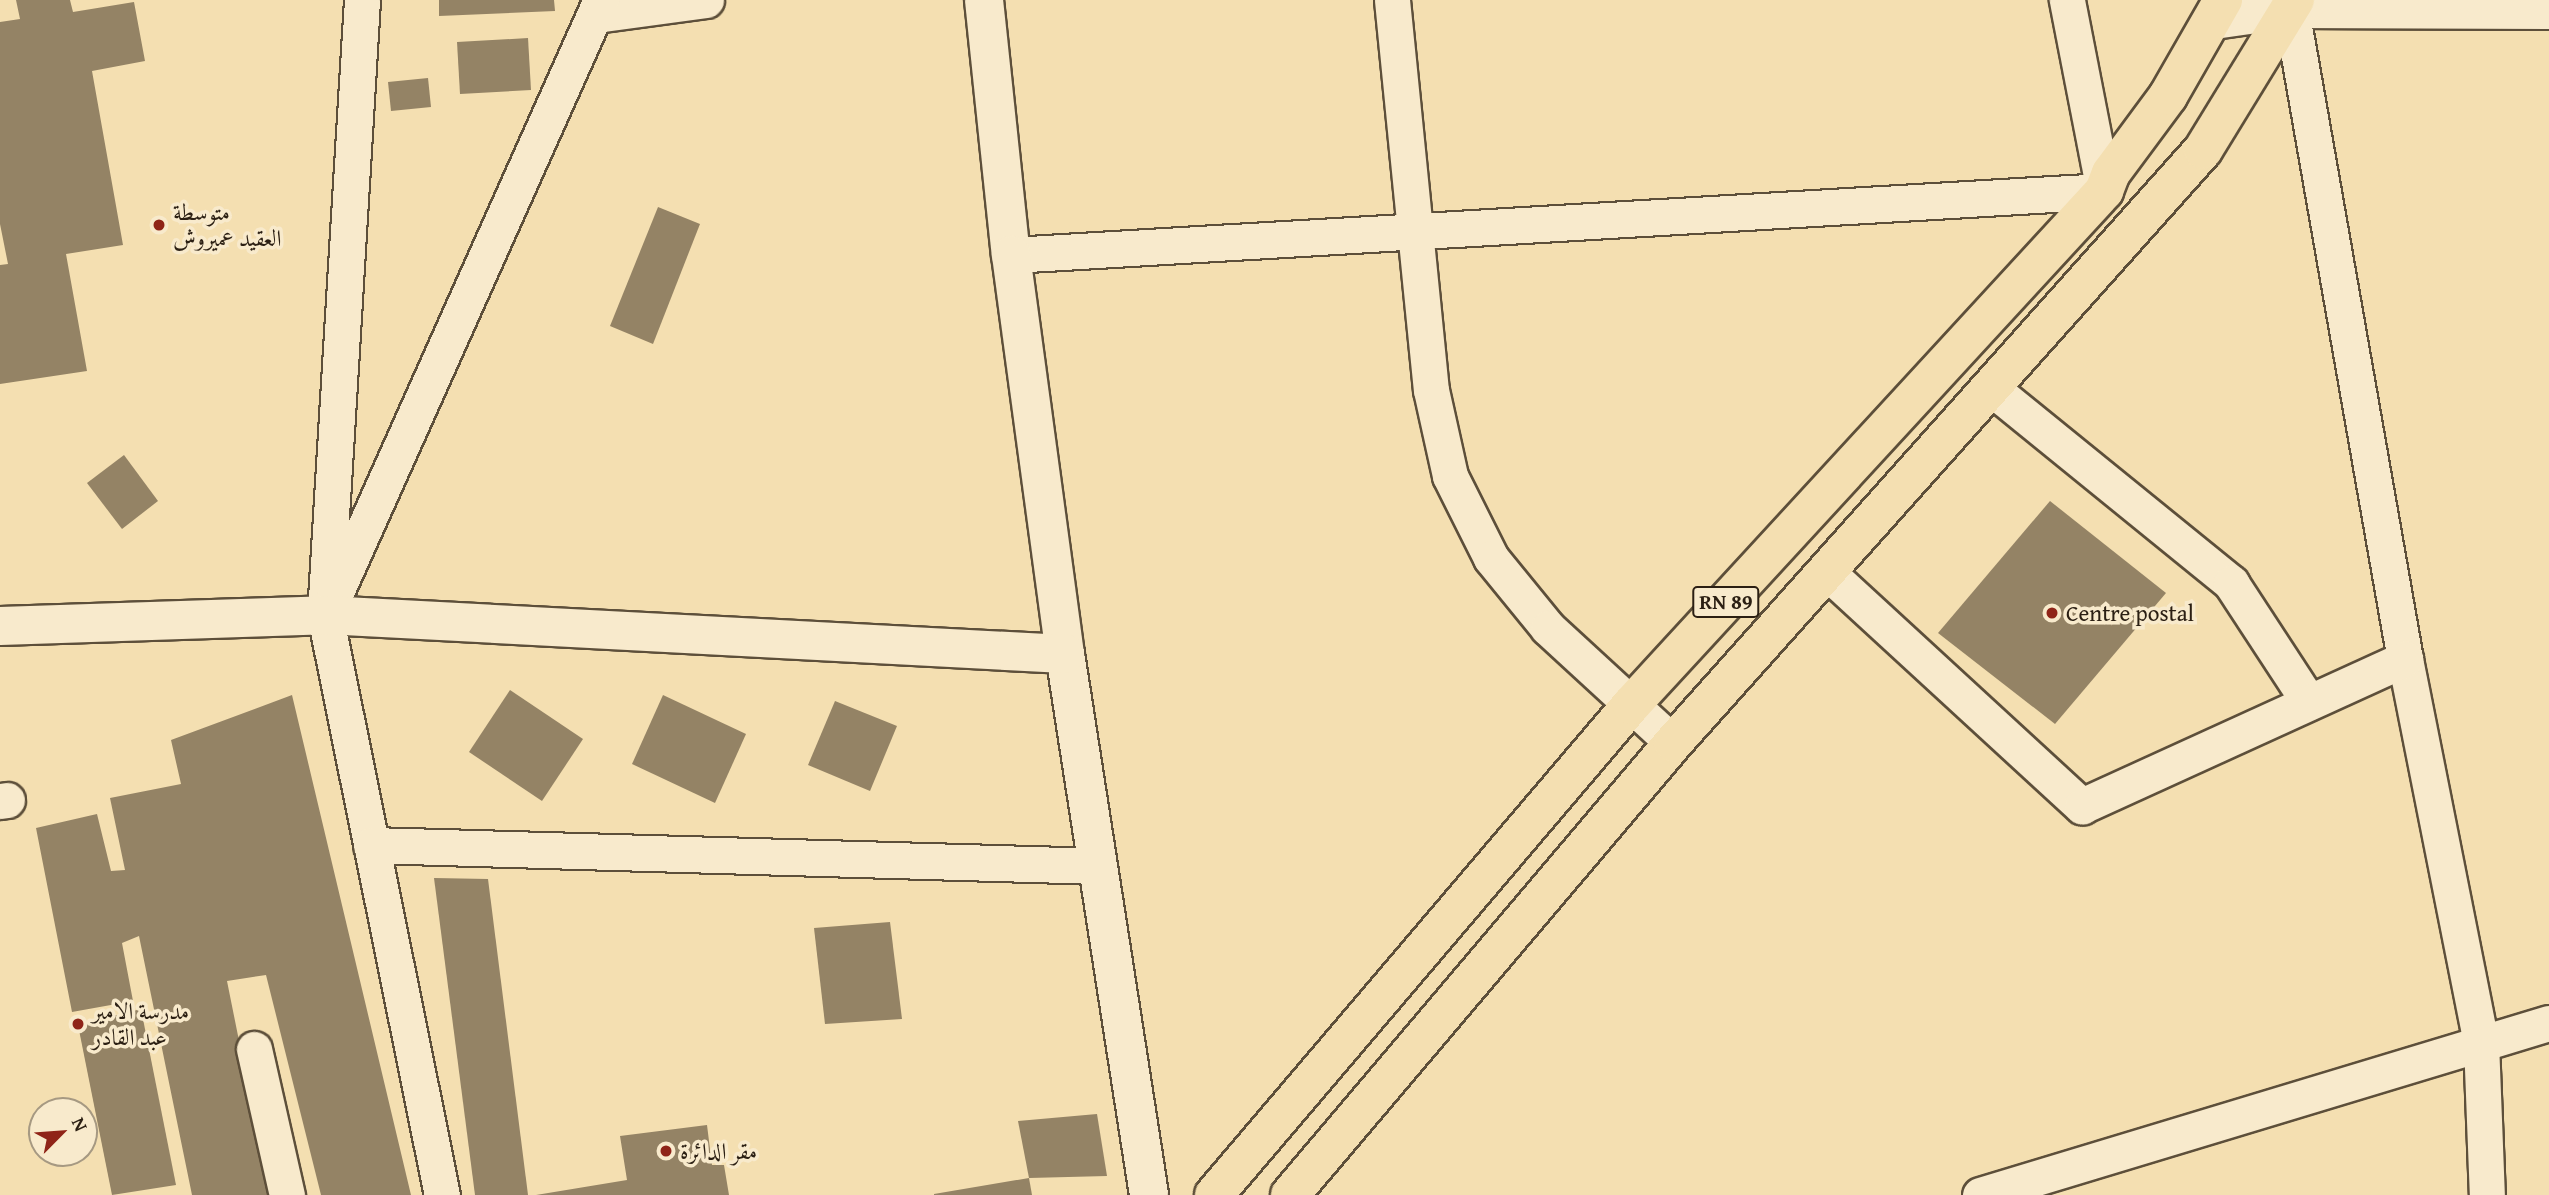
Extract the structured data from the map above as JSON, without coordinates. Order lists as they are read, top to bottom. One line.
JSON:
{"streets":{"main road":["RN 89"]},"places":["متوسطة العقيد عميروش","Centre postal","مدرسة الامير عبد القادر","مقر الدائرة"],"north":"top right"}
